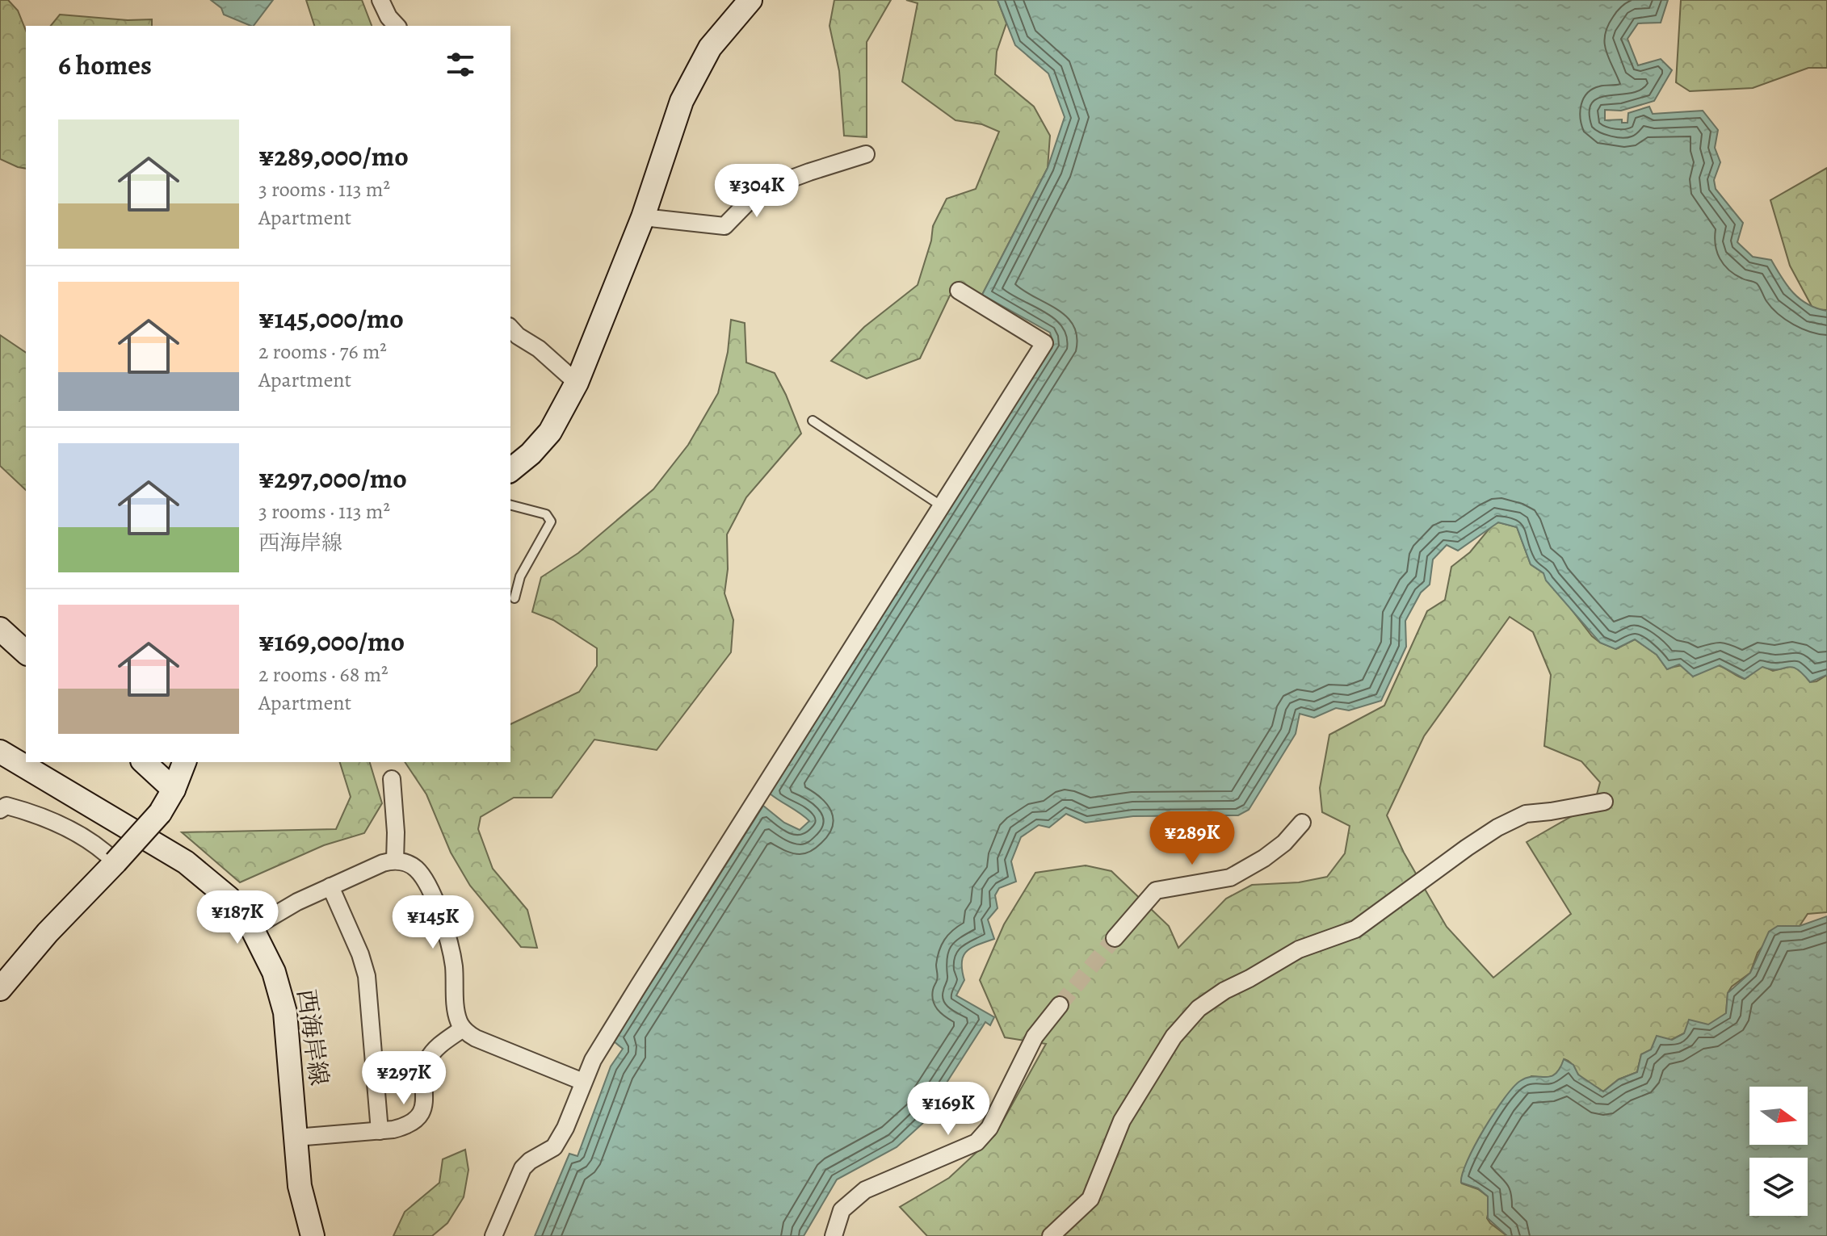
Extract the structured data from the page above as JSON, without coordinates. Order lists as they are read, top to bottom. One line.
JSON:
{"streets":{"street":["西海岸線"]},"north":"right","page":{"heading":"6 homes","list":[{"name":"¥289,000/mo","note":"3 rooms · 113 m² · Apartment"},{"name":"¥145,000/mo","note":"2 rooms · 76 m² · Apartment"},{"name":"¥297,000/mo","note":"3 rooms · 113 m² · 西海岸線"},{"name":"¥169,000/mo","note":"2 rooms · 68 m² · Apartment"}],"price":["¥304K","¥289K","¥187K","¥145K","¥297K","¥169K"]}}
